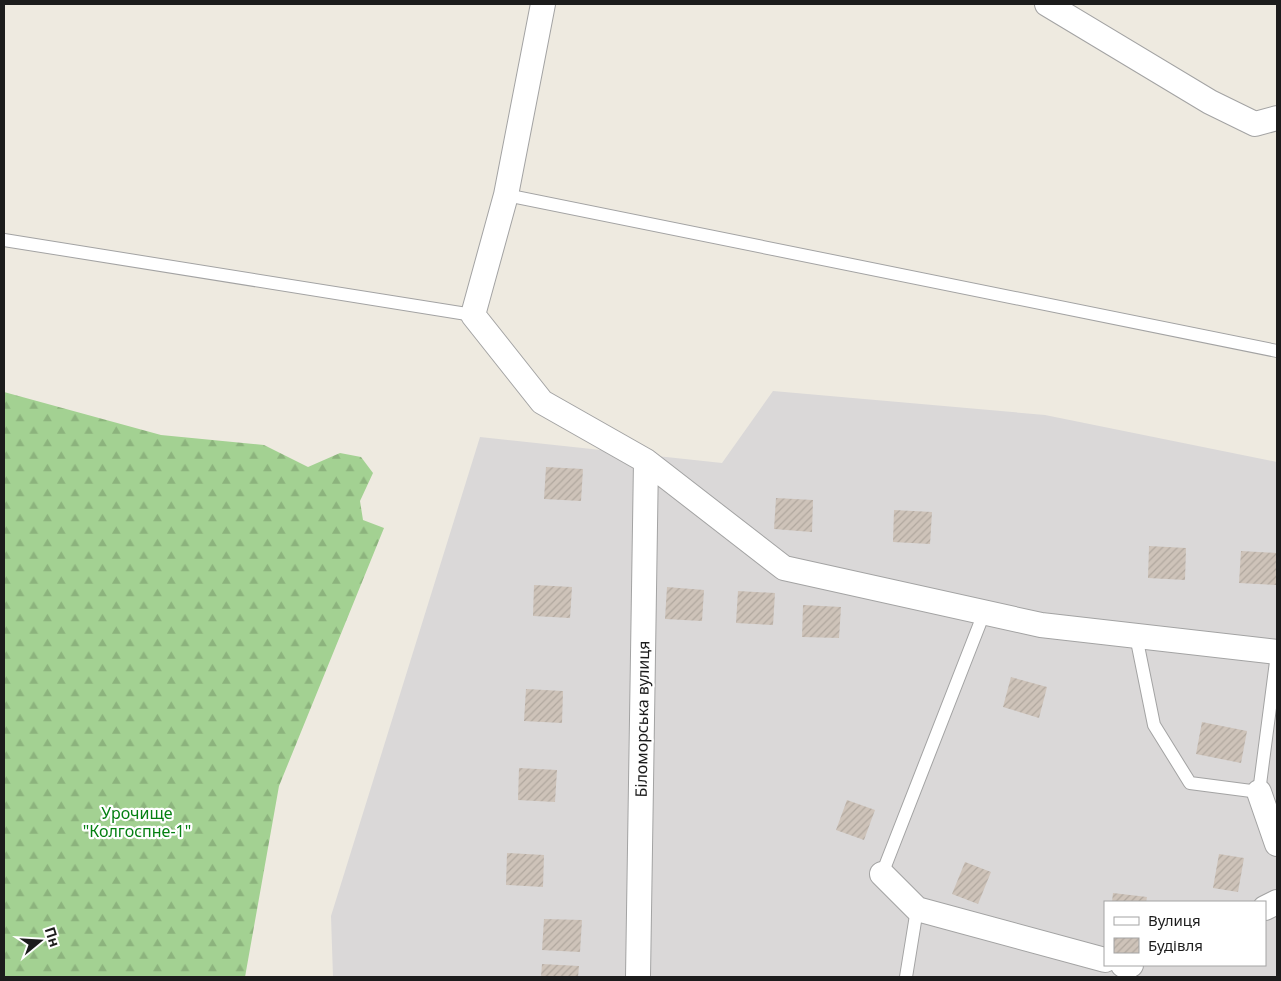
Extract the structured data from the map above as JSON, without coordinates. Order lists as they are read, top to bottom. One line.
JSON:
{"streets":{"street":["Біломорська вулиця"]},"parks":["Урочище \"Колгоспне-1\""],"legend":["Вулиця","Будівля"],"north":"right"}
